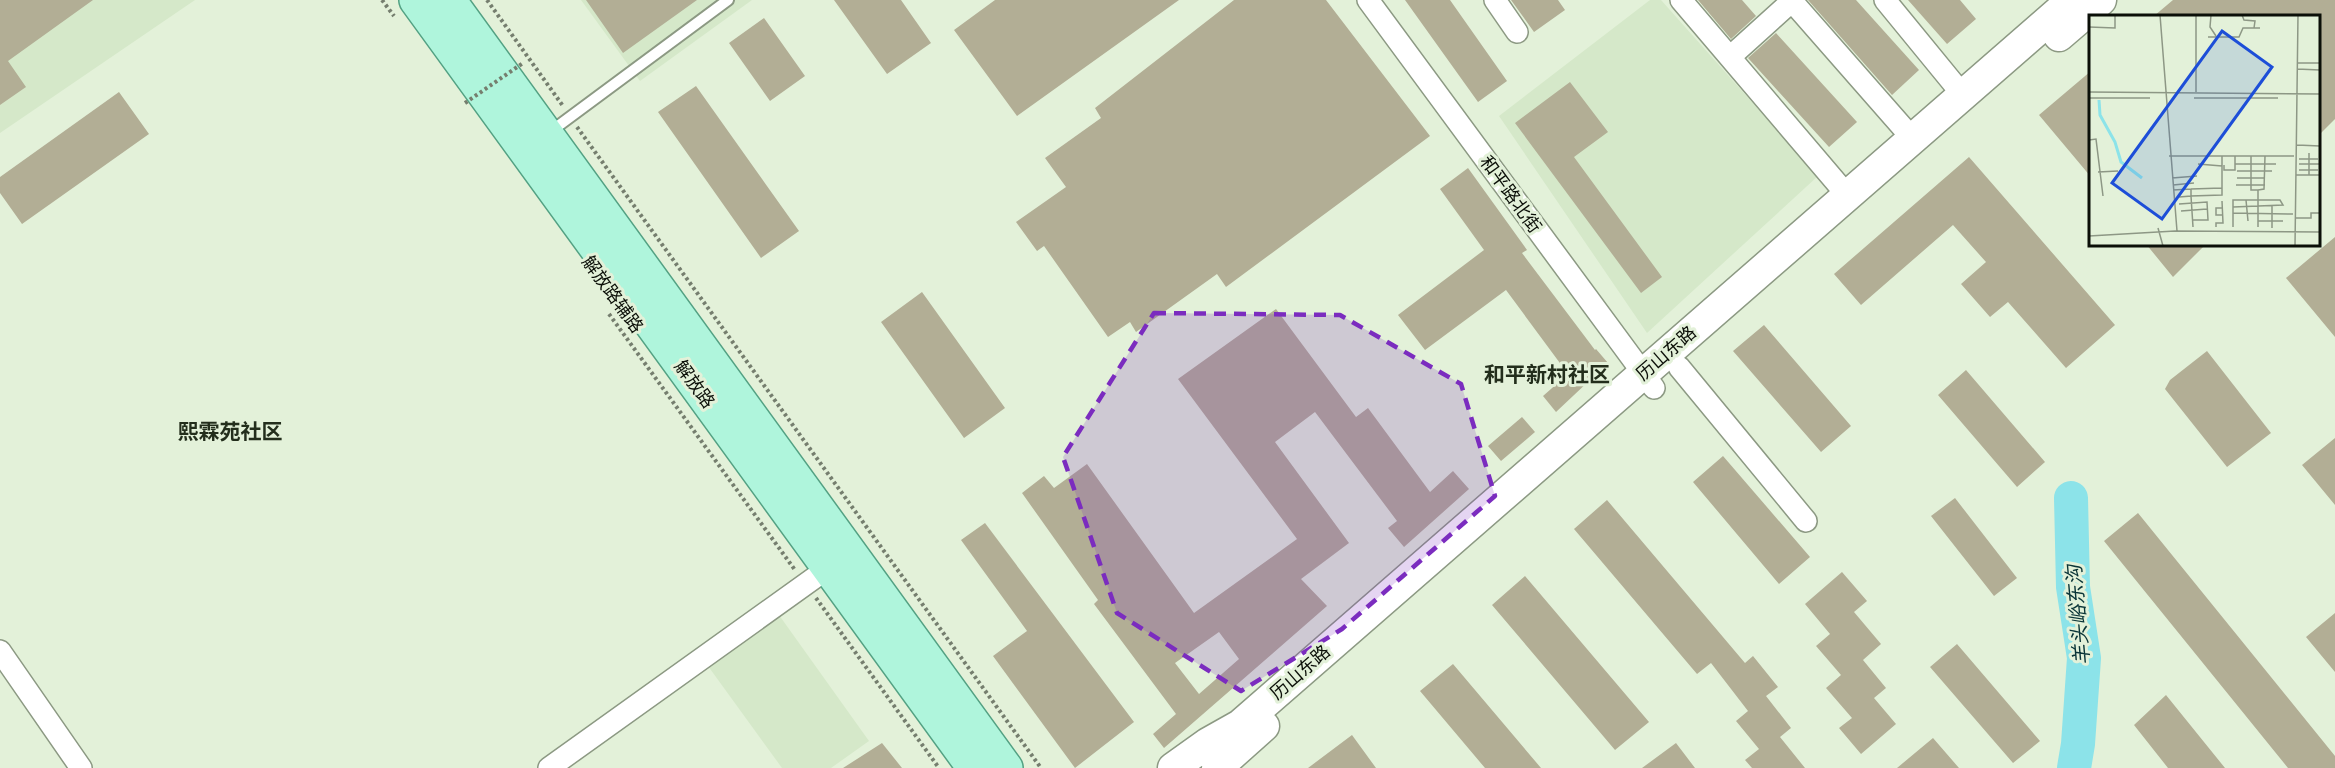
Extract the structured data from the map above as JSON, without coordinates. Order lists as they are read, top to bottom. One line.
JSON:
{"streets":{"main road":["解放路"],"street":["和平路北街","解放路辅路","历山东路"]},"crossings":[["和平路北街","历山东路"],["解放路辅路","解放路"]],"districts":["和平新村社区","熙霖苑社区"],"water":["羊头峪东沟"]}
